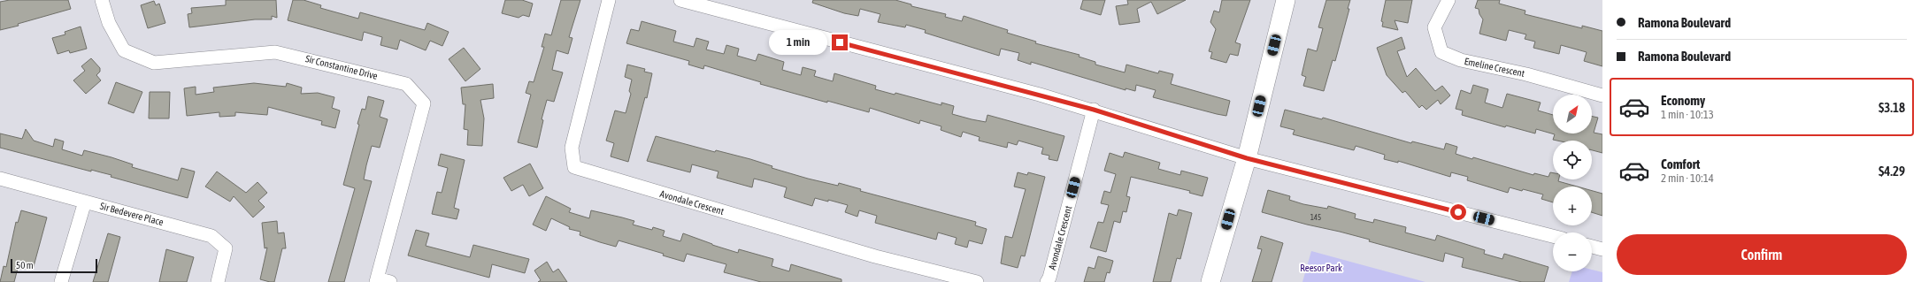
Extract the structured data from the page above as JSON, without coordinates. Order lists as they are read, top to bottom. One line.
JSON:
{"streets":{"street":["Sir Constantine Drive","Emeline Crescent","Avondale Crescent","Sir Bedevere Place"]},"parks":["Reesor Park"],"house_numbers":["145"],"scale_bar":"50 m","north":"top right","page":{"banner":["Ramona Boulevard","Ramona Boulevard"],"bubble":"1 min","list":[{"name":"Economy","note":"1 min · 10:13","value":"$3.18"},{"name":"Comfort","note":"2 min · 10:14","value":"$4.29"}],"map_buttons":["+","−"],"buttons":"Confirm","scale":"50 m"}}
